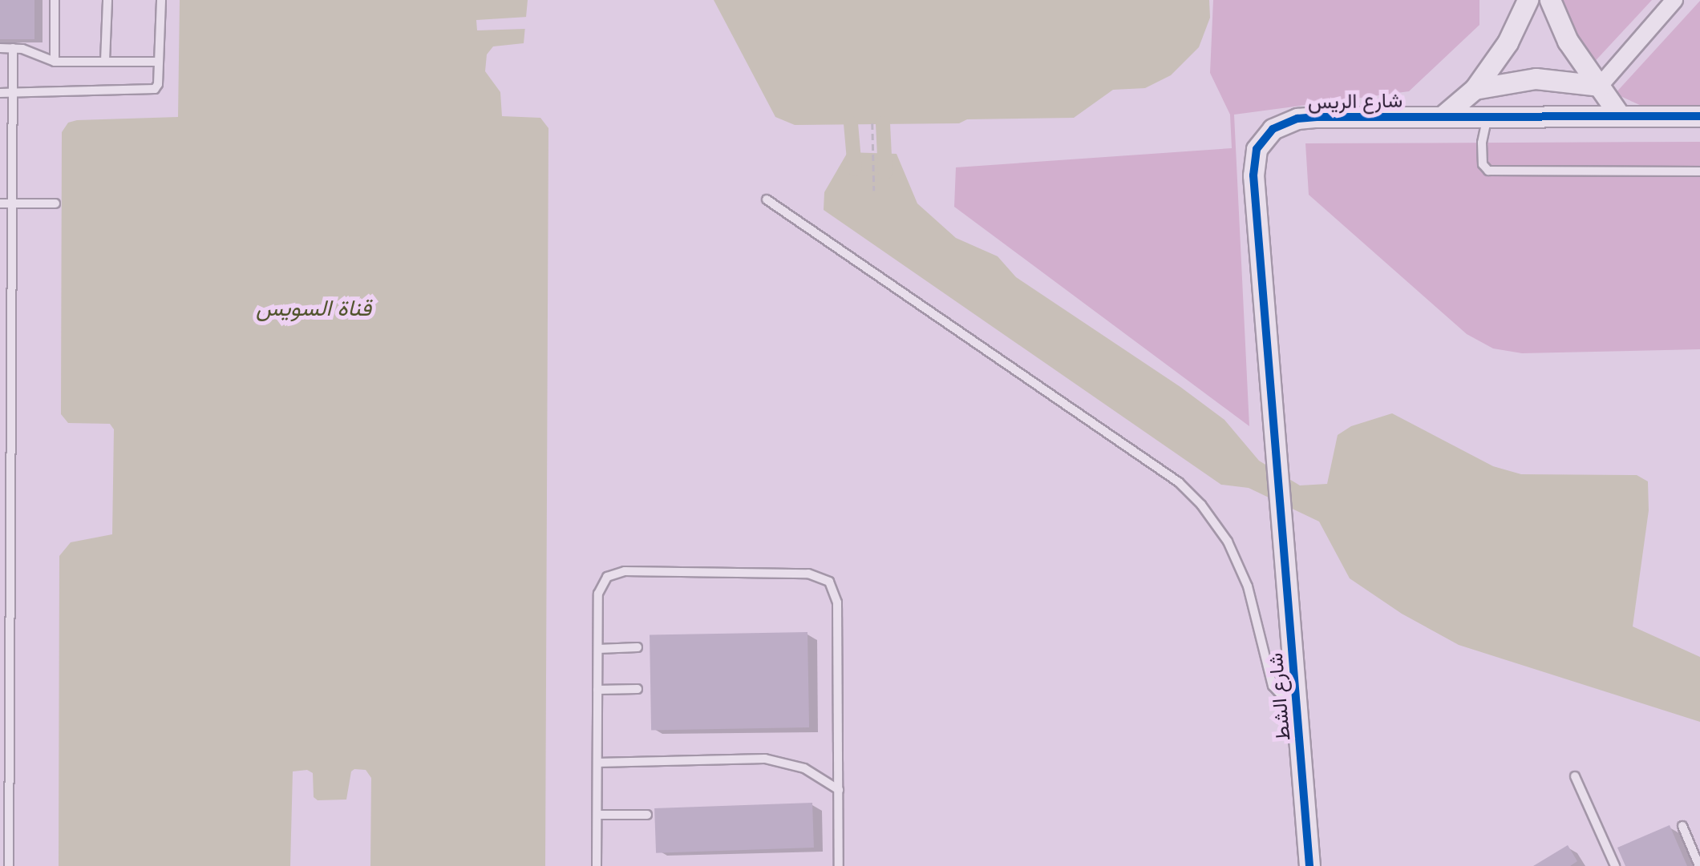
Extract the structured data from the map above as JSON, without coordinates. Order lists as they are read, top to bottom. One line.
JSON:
{"streets":{"street":["شارع الريس","شارع الشط"]},"crossings":[["شارع الريس","شارع الشط"]],"water":["قناة السويس"]}
